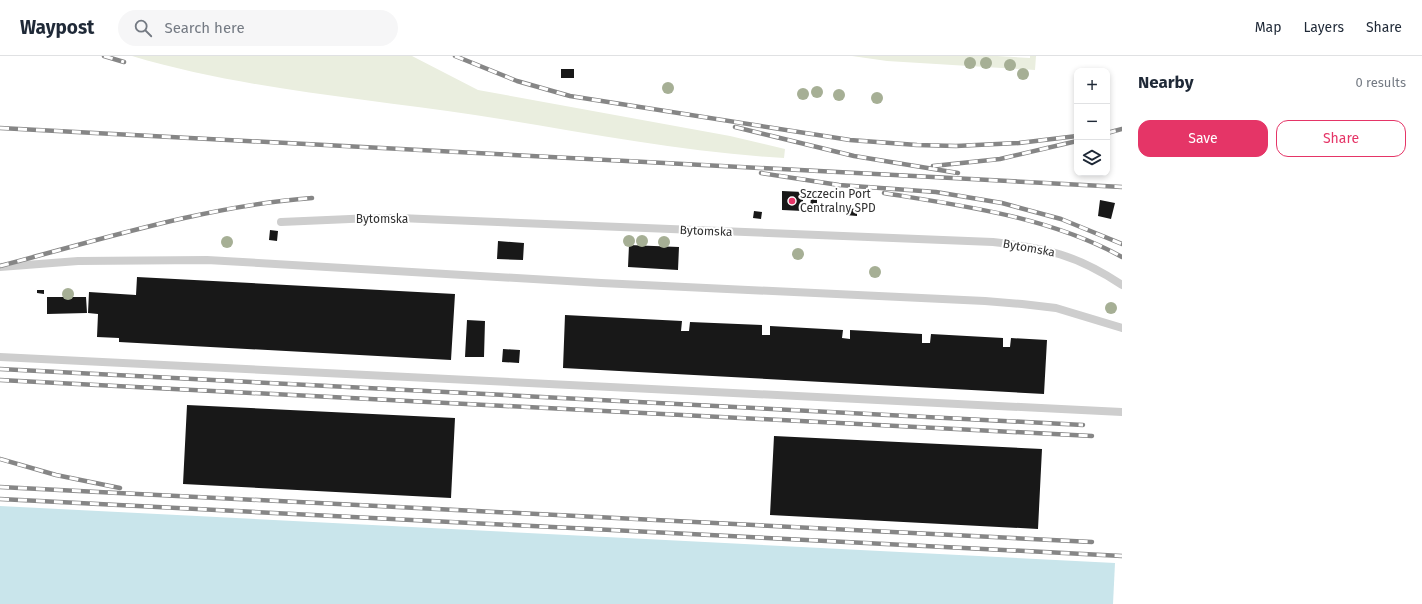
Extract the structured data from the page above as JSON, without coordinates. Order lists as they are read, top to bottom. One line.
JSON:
{"streets":{"lane":["Bytomska"]},"places":["Szczecin Port Centralny SPD"],"page":{"header":"Waypost","search":"Search here","nav":["Map","Layers","Share"],"heading":["Nearby","0 results"],"map_buttons":["+","−"],"buttons":["Save","Share"]}}
